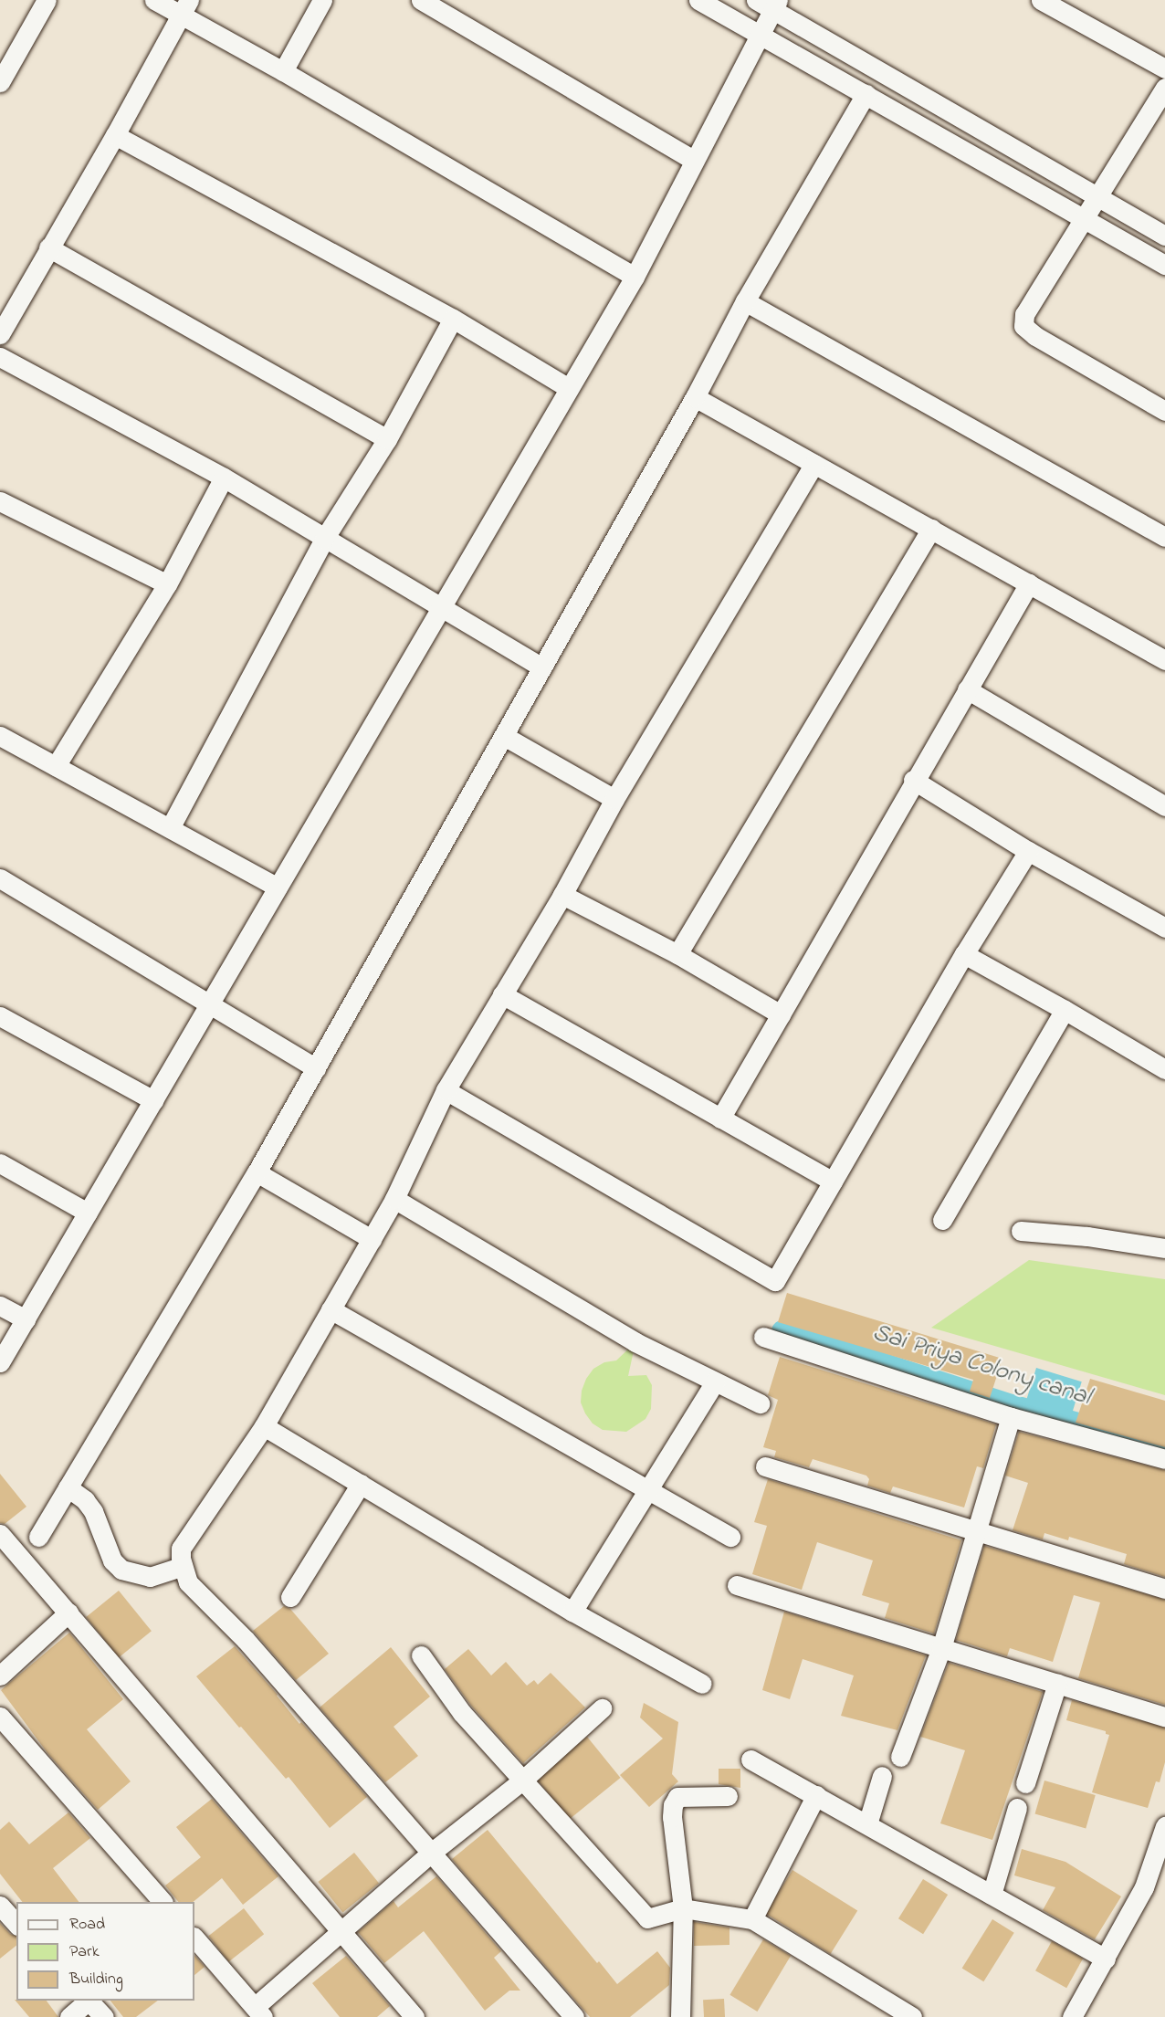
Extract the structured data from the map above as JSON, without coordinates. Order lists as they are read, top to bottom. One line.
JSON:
{"water":["Sai Priya Colony canal"],"legend":["Road","Park","Building"]}
